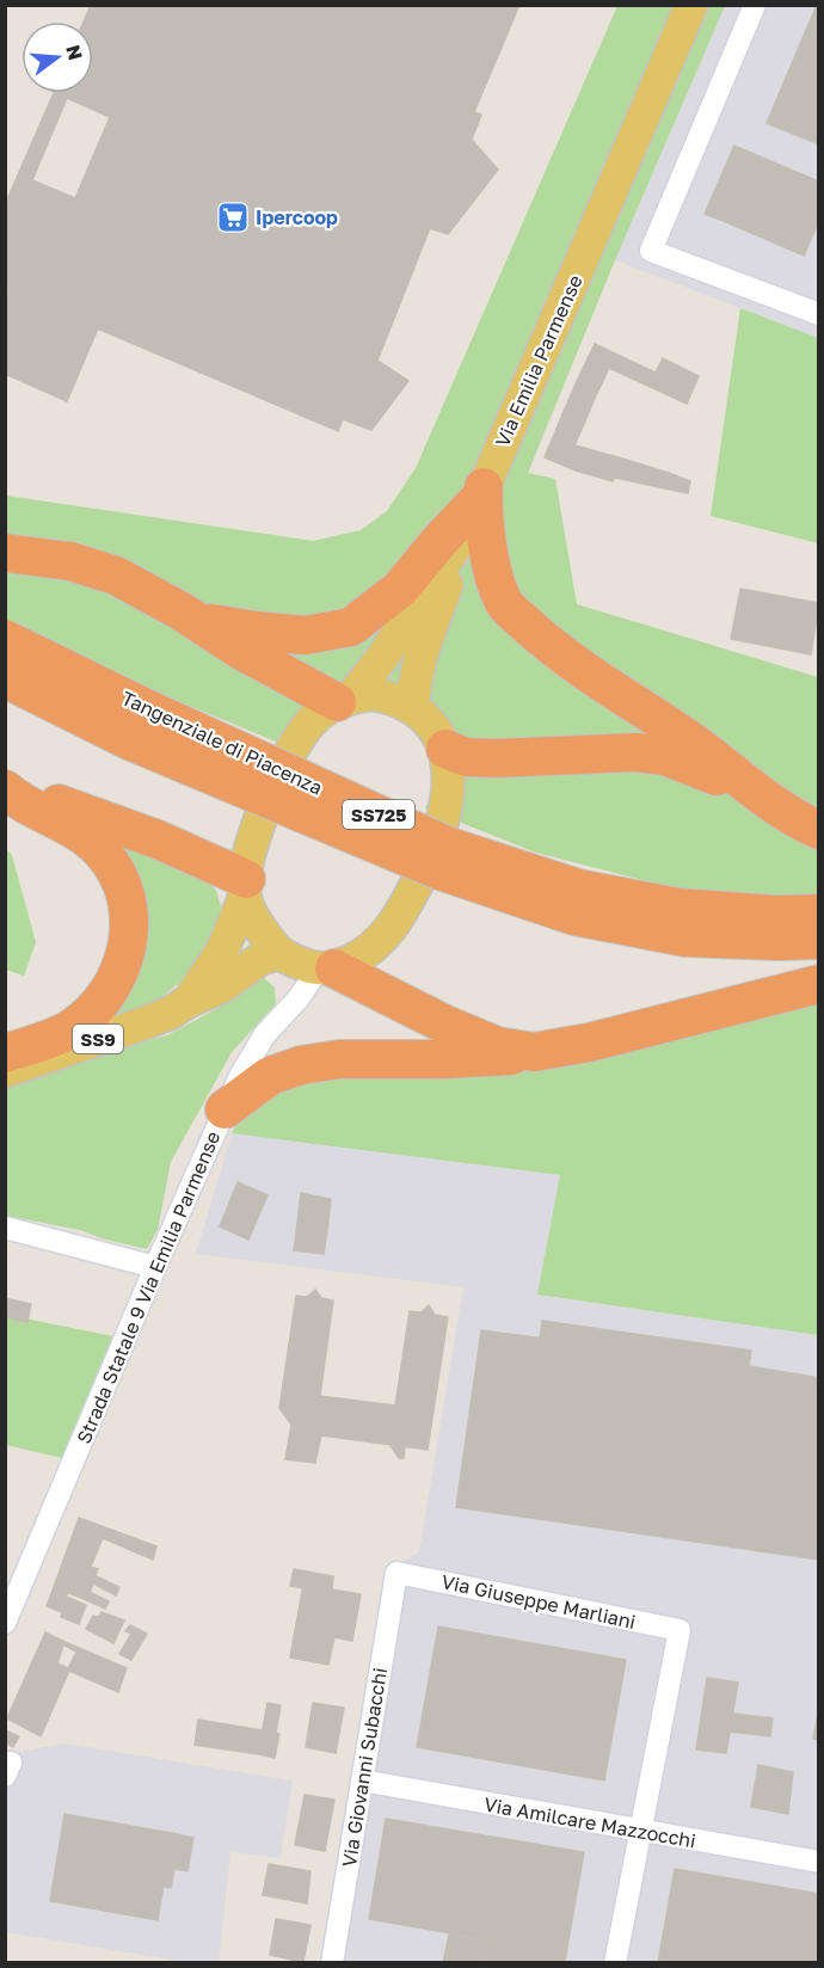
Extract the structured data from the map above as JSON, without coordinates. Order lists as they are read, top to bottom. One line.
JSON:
{"streets":{"highway":["Tangenziale di Piacenza","SS725"],"main road":["Via Emilia Parmense","SS9","Strada Statale 9 Via Emilia Parmense"],"street":["Via Giuseppe Marliani","Via Giovanni Subacchi","Via Amilcare Mazzocchi"]},"crossings":[["Via Emilia Parmense","Strada Statale 9 Via Emilia Parmense"],["Via Giuseppe Marliani","Via Giovanni Subacchi"],["Via Giuseppe Marliani","Via Amilcare Mazzocchi"],["Via Giovanni Subacchi","Via Amilcare Mazzocchi"]],"places":{"supermarket":["Ipercoop"]},"north":"right"}
